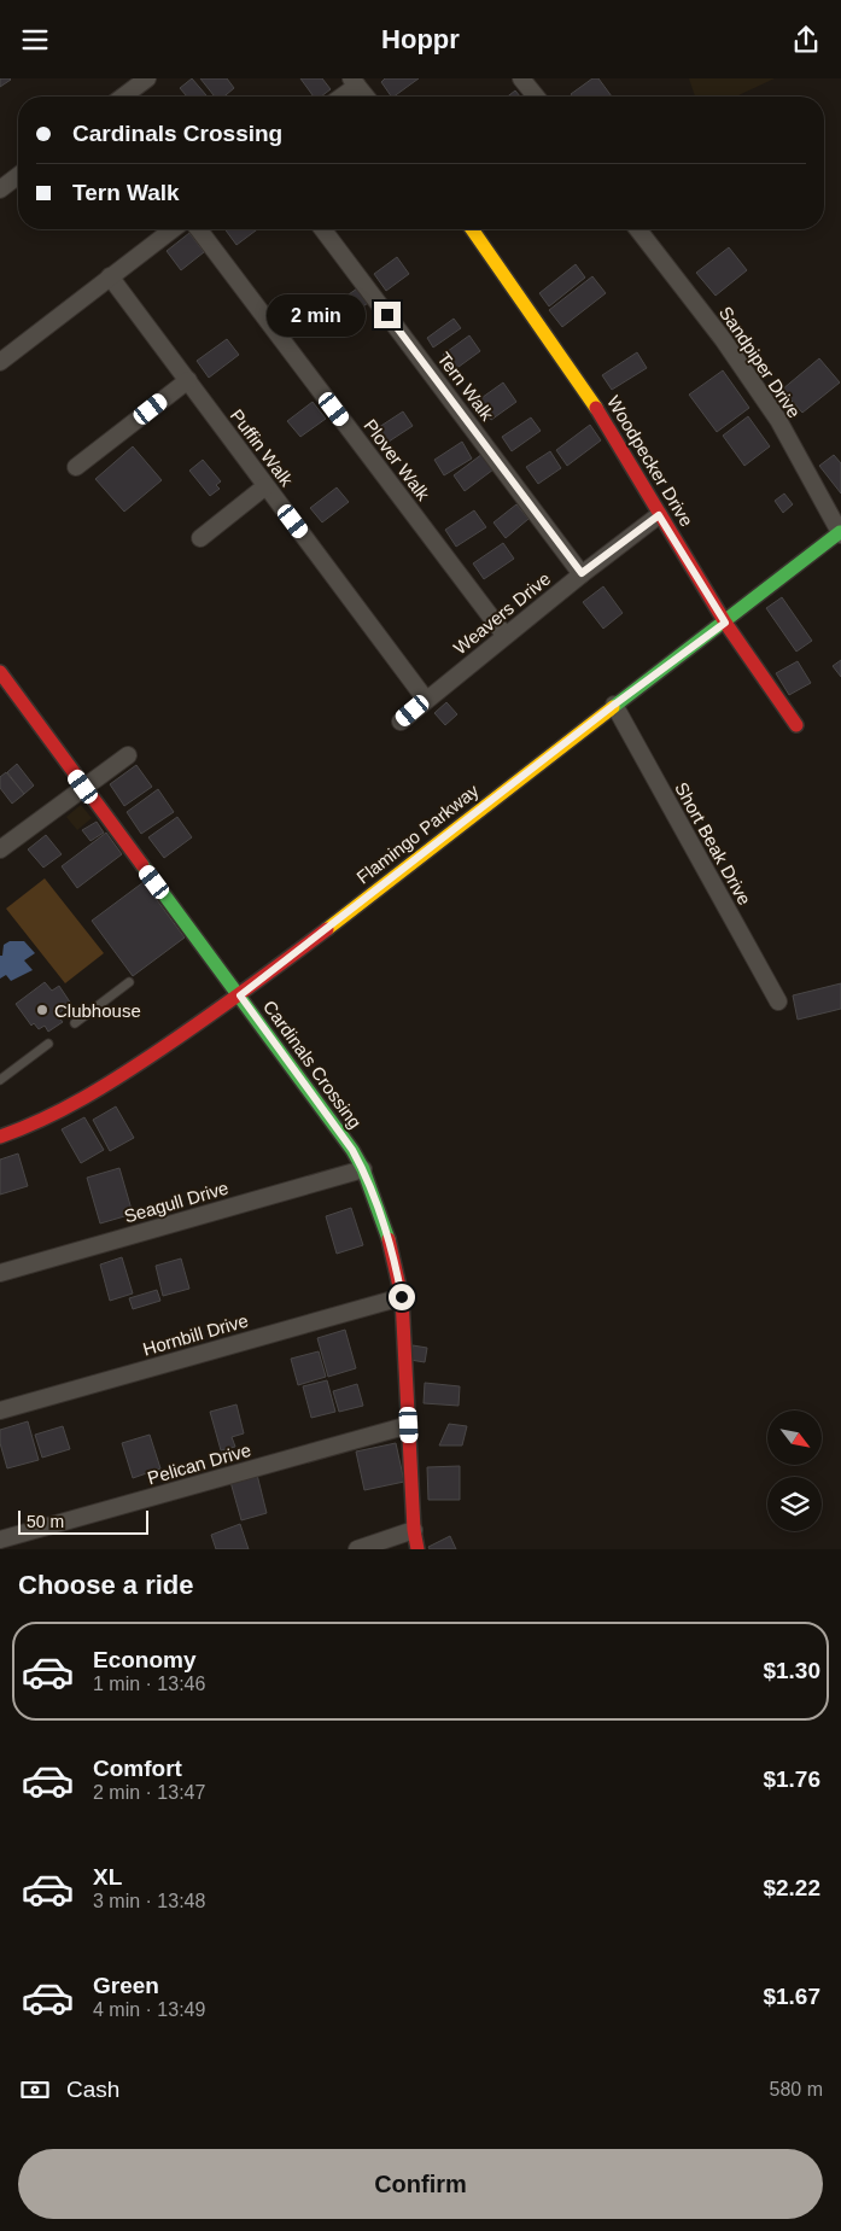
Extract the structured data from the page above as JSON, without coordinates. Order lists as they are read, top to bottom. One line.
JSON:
{"streets":{"street":["Sandpiper Drive","Tern Walk","Puffin Walk","Plover Walk","Woodpecker Drive","Weavers Drive","Flamingo Parkway","Short Beak Drive","Cardinals Crossing","Seagull Drive","Hornbill Drive","Pelican Drive"]},"crossings":[["Sandpiper Drive","Flamingo Parkway"],["Tern Walk","Weavers Drive"],["Puffin Walk","Weavers Drive"],["Plover Walk","Weavers Drive"],["Woodpecker Drive","Weavers Drive"],["Woodpecker Drive","Flamingo Parkway"],["Flamingo Parkway","Short Beak Drive"],["Flamingo Parkway","Cardinals Crossing"],["Cardinals Crossing","Seagull Drive"],["Cardinals Crossing","Hornbill Drive"],["Cardinals Crossing","Pelican Drive"]],"places":["Clubhouse"],"scale_bar":"50 m","north":"bottom right","page":{"header":"Hoppr","banner":["Cardinals Crossing","Tern Walk"],"bubble":"2 min","scale":"50 m","heading":"Choose a ride","list":[{"name":"Economy","note":"1 min · 13:46","value":"$1.30"},{"name":"Comfort","note":"2 min · 13:47","value":"$1.76"},{"name":"XL","note":"3 min · 13:48","value":"$2.22"},{"name":"Green","note":"4 min · 13:49","value":"$1.67"}],"pay":["Cash","580 m"],"buttons":"Confirm"}}
